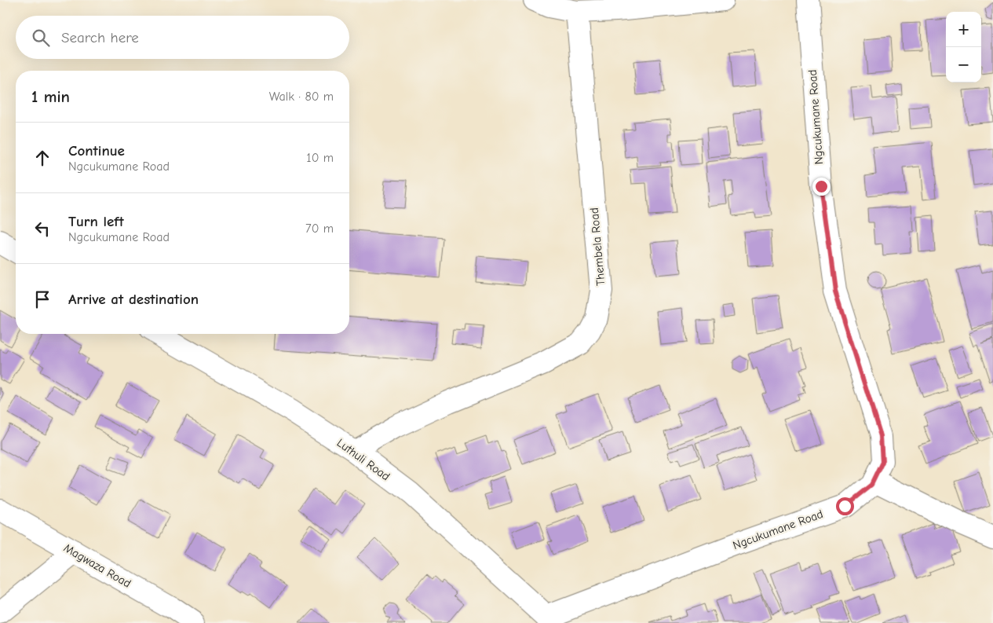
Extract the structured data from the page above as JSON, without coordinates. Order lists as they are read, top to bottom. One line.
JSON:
{"streets":{"street":["Ngcukumane Road","Thembela Road","Luthuli Road","Magwaza Road"]},"crossings":[["Ngcukumane Road","Luthuli Road"],["Thembela Road","Luthuli Road"]],"page":{"map_buttons":["+","−"],"search":"Search here","heading":["1 min","Walk · 80 m"],"list":[["Continue","Ngcukumane Road","10 m"],["Turn left","Ngcukumane Road","70 m"],"Arrive at destination"]}}
